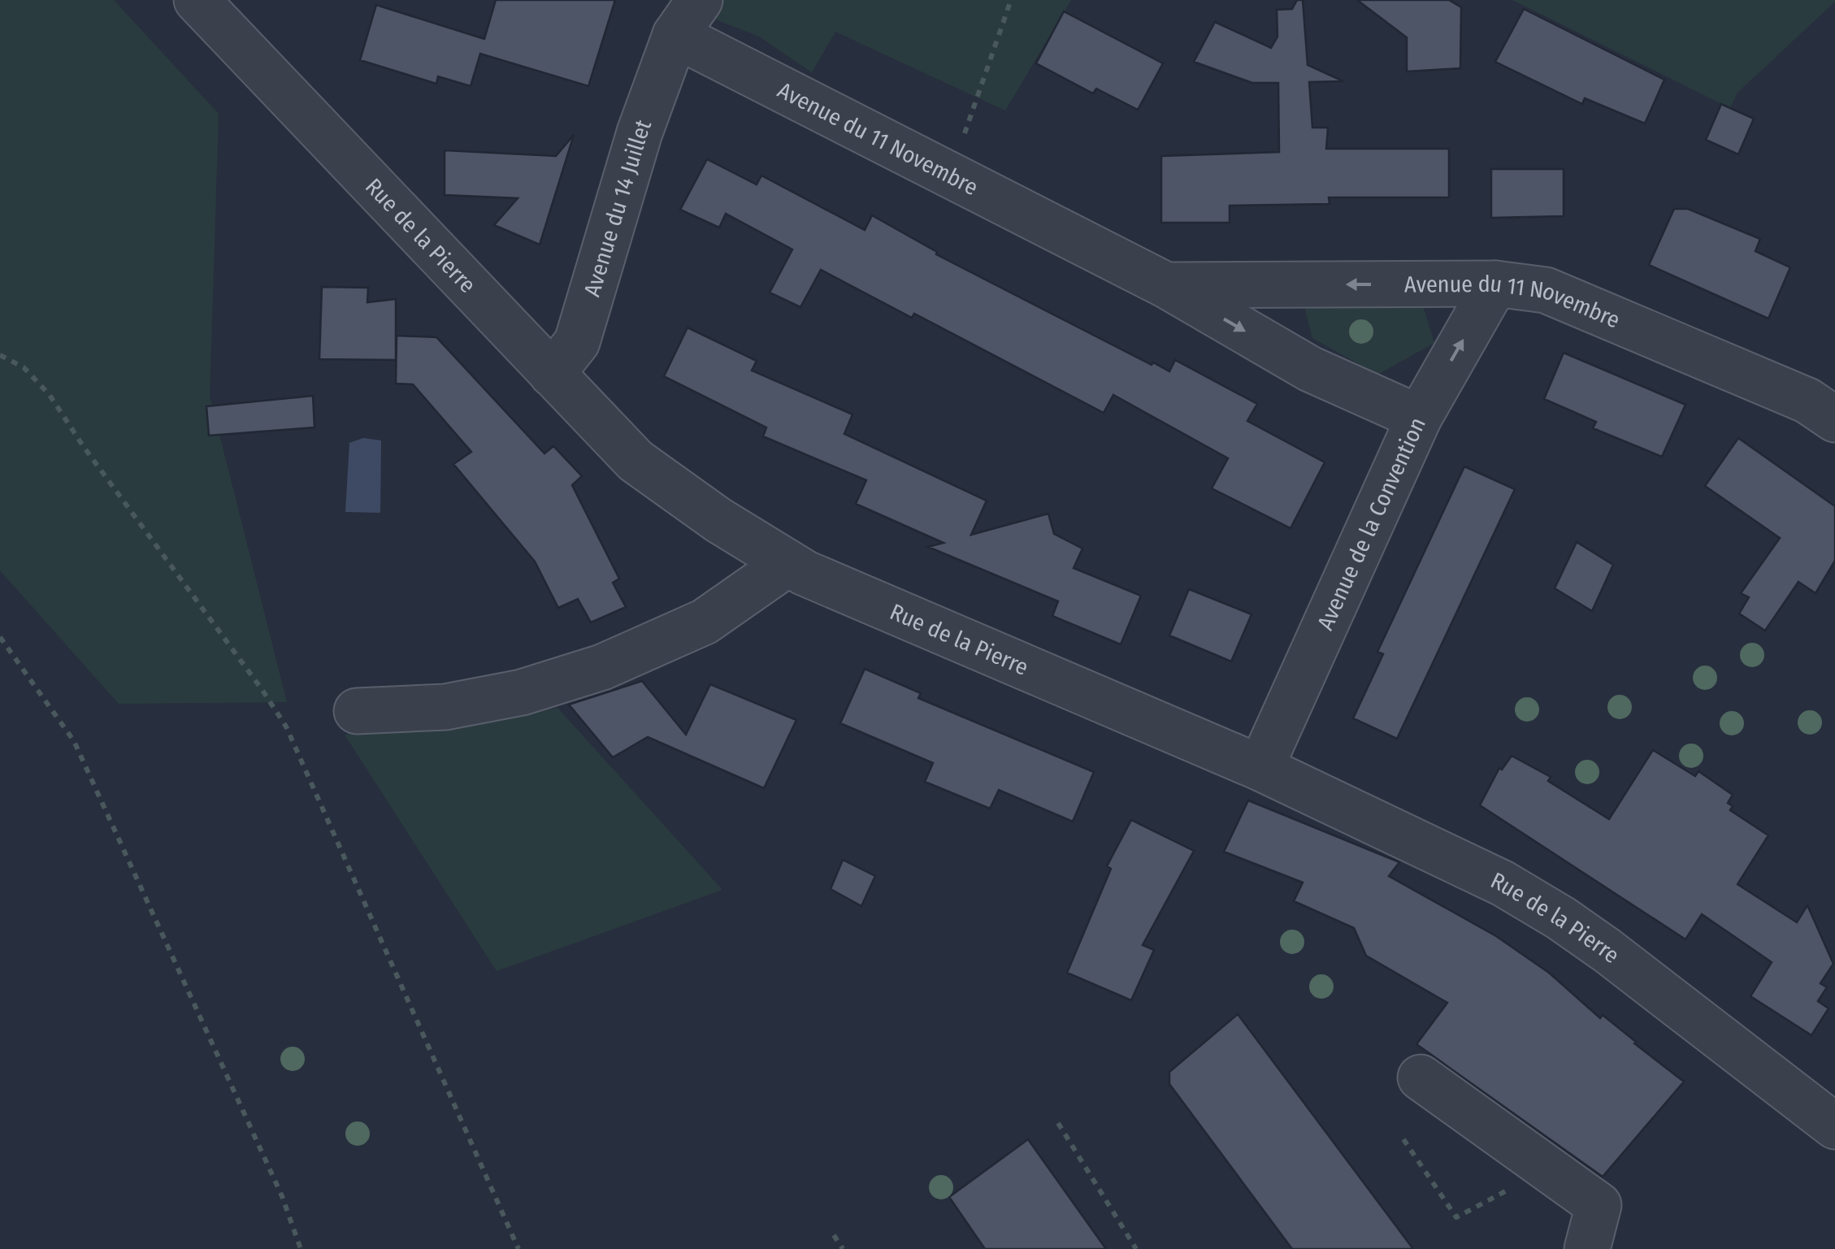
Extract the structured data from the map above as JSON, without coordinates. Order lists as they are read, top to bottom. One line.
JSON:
{"streets":{"street":["Avenue du 11 Novembre","Avenue du 14 Juillet","Rue de la Pierre","Avenue de la Convention"]},"crossings":[["Avenue du 11 Novembre","Avenue du 14 Juillet"],["Avenue du 11 Novembre","Avenue de la Convention"],["Avenue du 14 Juillet","Rue de la Pierre"],["Rue de la Pierre","Avenue de la Convention"]]}
